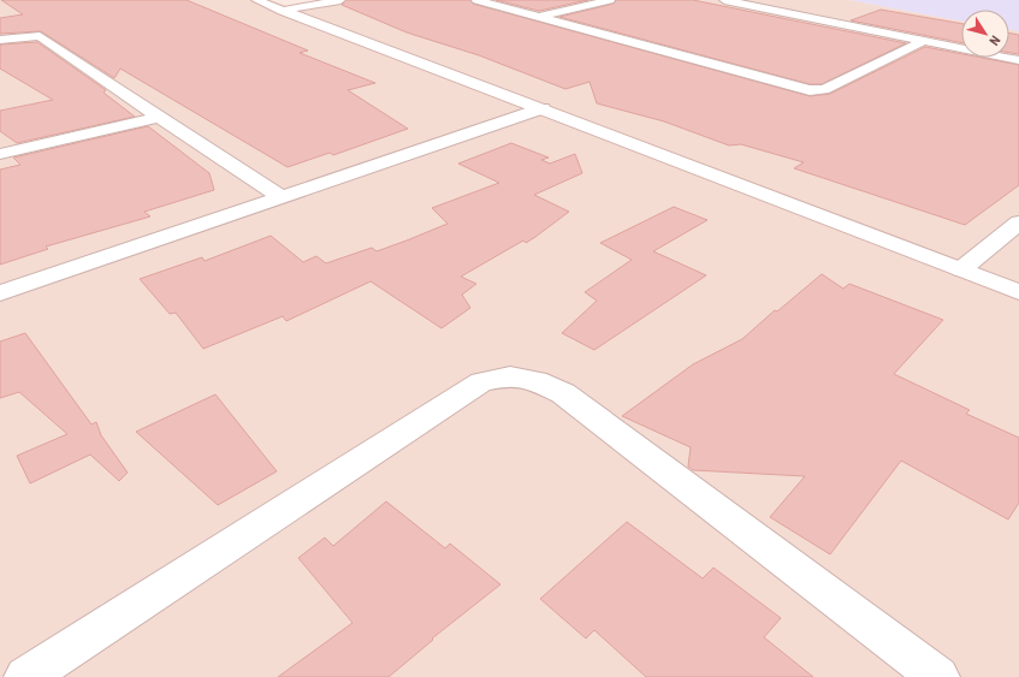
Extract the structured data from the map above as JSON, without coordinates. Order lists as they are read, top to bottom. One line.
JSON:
{"north":"bottom right"}
